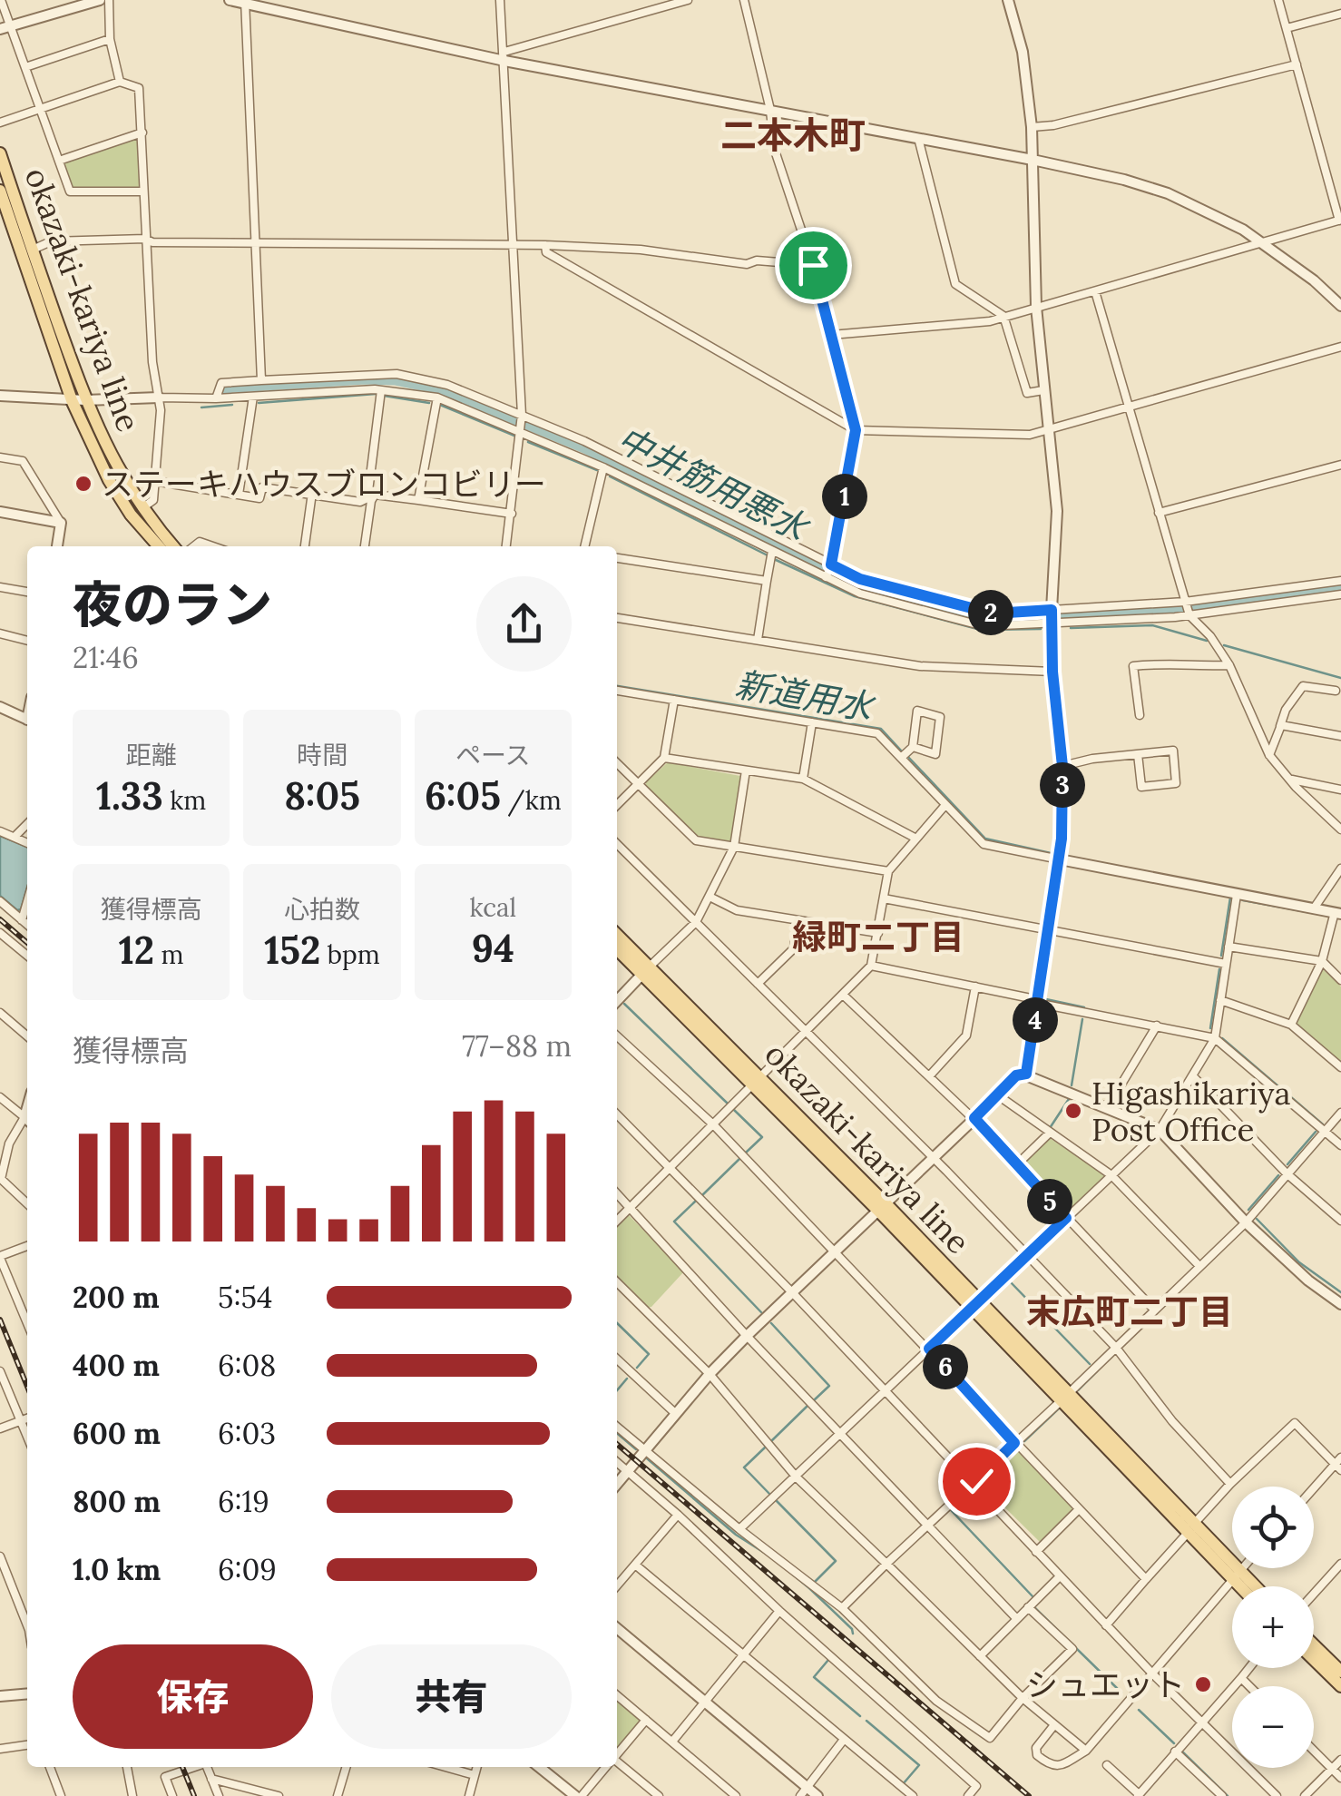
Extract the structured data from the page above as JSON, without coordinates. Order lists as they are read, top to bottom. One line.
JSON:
{"streets":{"main road":["okazaki-kariya line"]},"districts":["二本木町","緑町二丁目","末広町二丁目"],"water":["中井筋用悪水","新道用水"],"places":["ステーキハウスブロンコビリー","Higashikariya Post Office","シュエット"],"page":{"pins":["1","2","3","4","5","6"],"heading":["夜のラン","21:46"],"stats":[["距離","1.33 km"],["時間","8:05"],["ペース","6:05 /km"],["獲得標高","12 m"],["心拍数","152 bpm"],["kcal","94"]],"chart":["獲得標高","77–88 m"],"list":[{"name":"200 m","note":"5:54"},{"name":"400 m","note":"6:08"},{"name":"600 m","note":"6:03"},{"name":"800 m","note":"6:19"},{"name":"1.0 km","note":"6:09"}],"map_buttons":["+","−"],"buttons":["保存","共有"]}}
